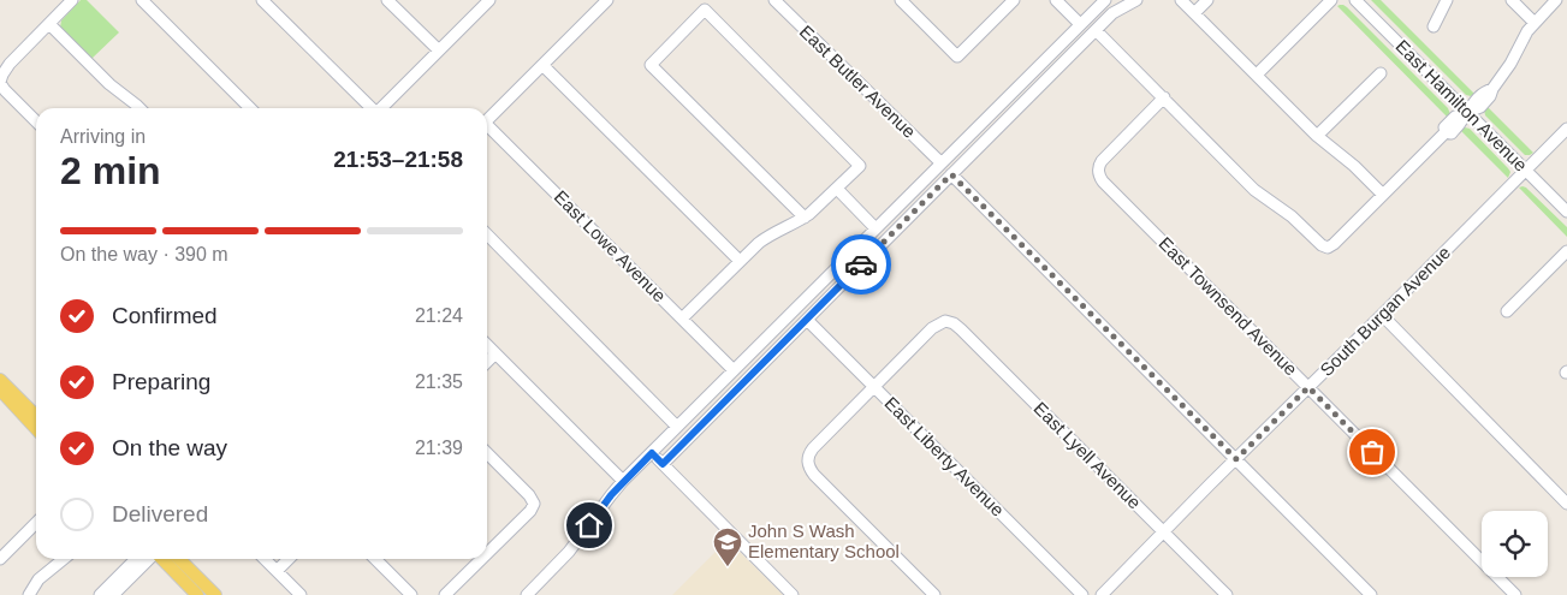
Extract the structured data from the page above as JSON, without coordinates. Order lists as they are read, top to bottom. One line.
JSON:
{"streets":{"street":["East Butler Avenue","East Hamilton Avenue","East Lowe Avenue","East Townsend Avenue","South Burgan Avenue","East Lyell Avenue","East Liberty Avenue"]},"crossings":[["East Hamilton Avenue","South Burgan Avenue"],["East Townsend Avenue","South Burgan Avenue"],["South Burgan Avenue","East Lyell Avenue"],["East Lyell Avenue","East Liberty Avenue"]],"places":{"school or university":["John S Wash Elementary School"]},"page":{"heading":["2 min","Arriving in","21:53–21:58"],"bar":"On the way · 390 m","list":[["Confirmed","21:24"],["Preparing","21:35"],["On the way","21:39"],"Delivered"]}}
